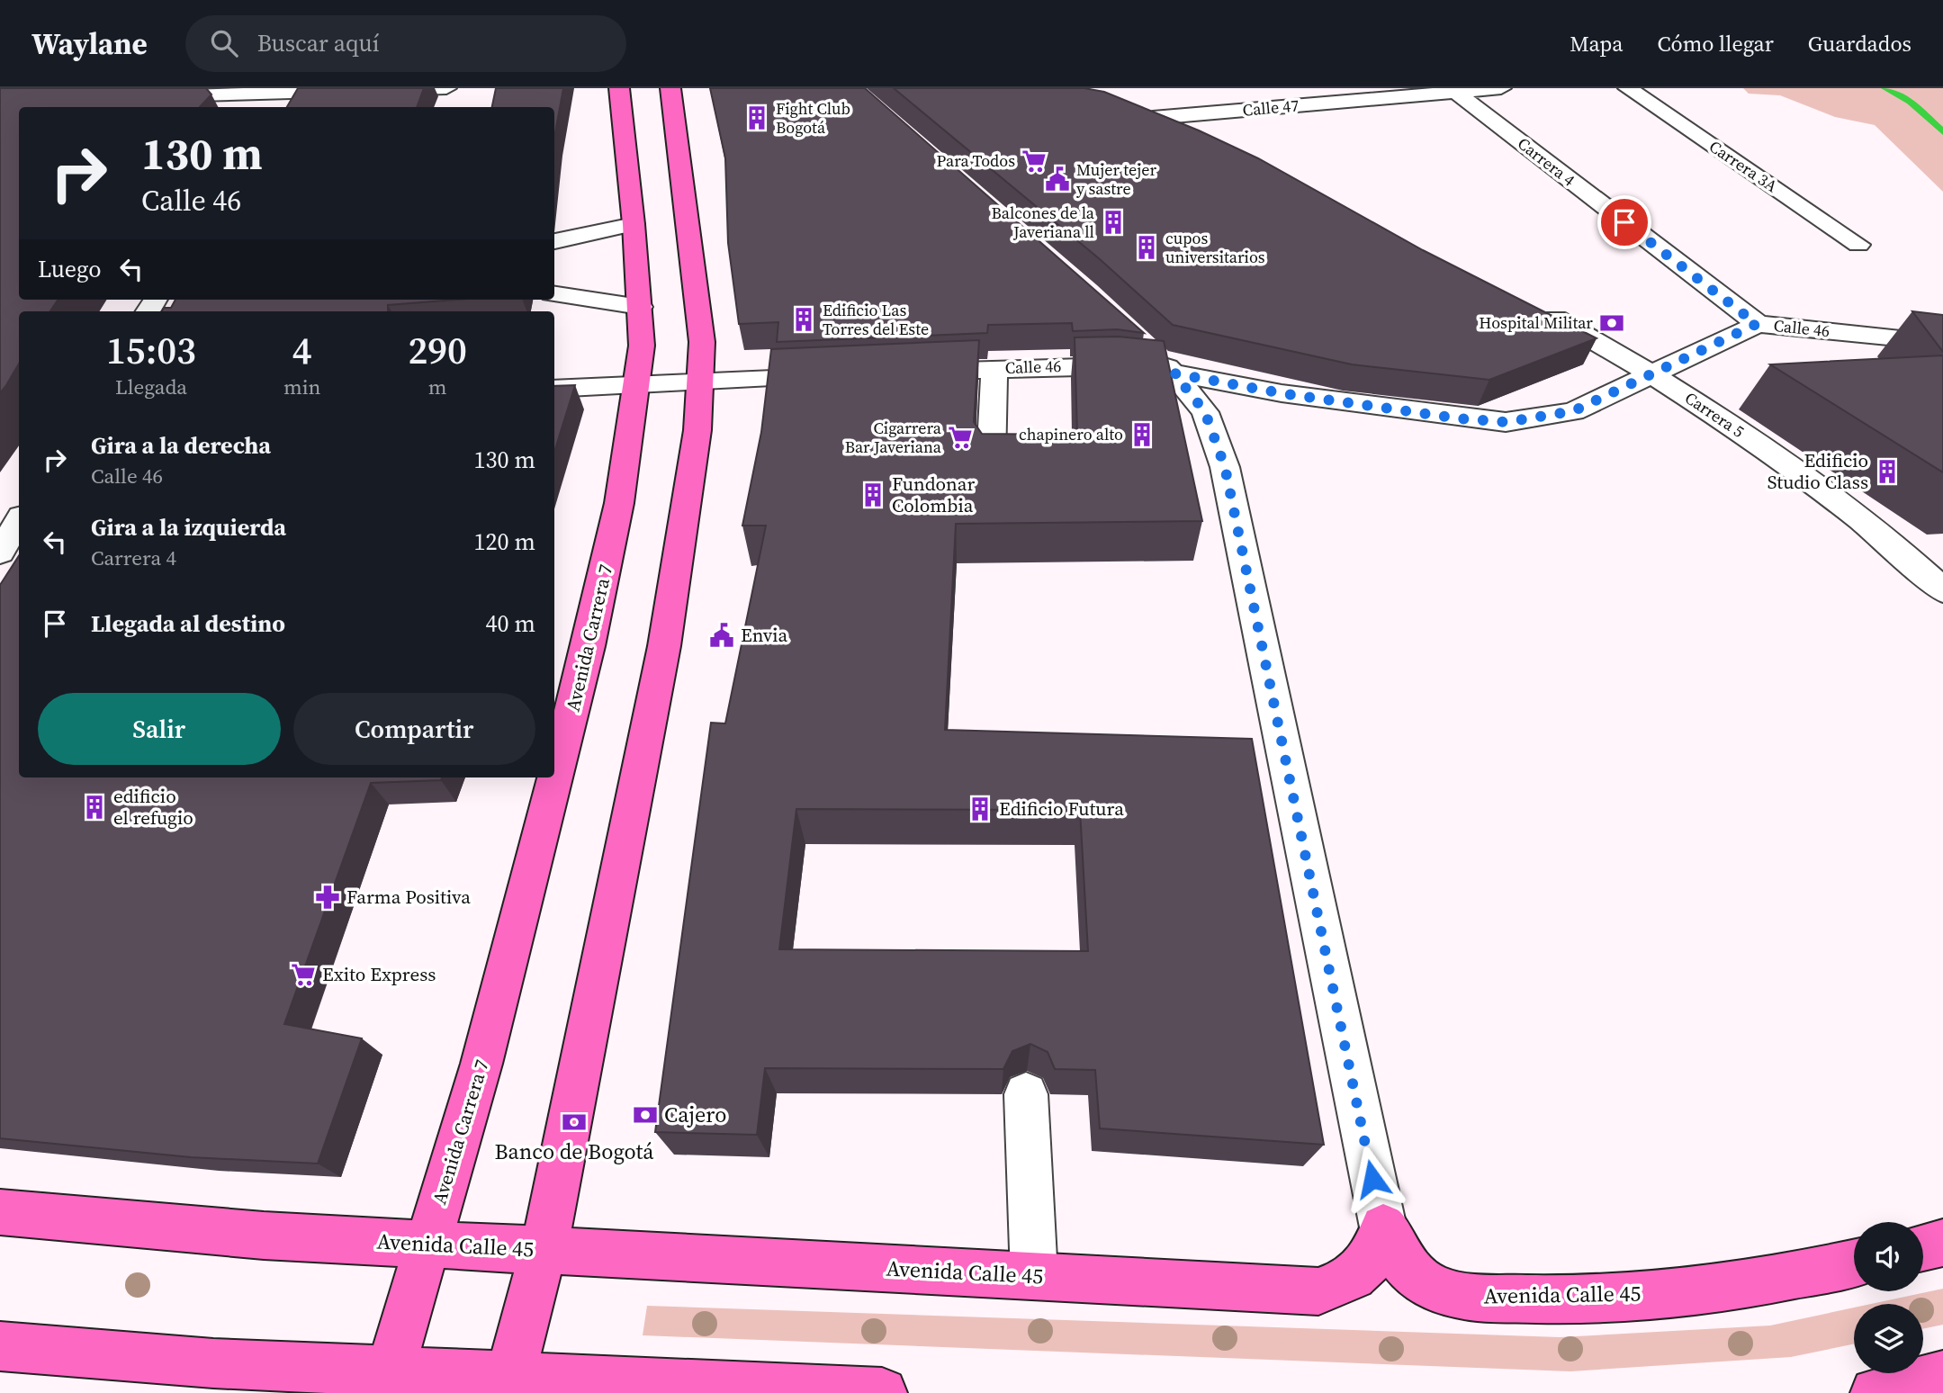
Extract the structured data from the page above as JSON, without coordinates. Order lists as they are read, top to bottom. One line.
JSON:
{"streets":{"main road":["Avenida Carrera 7","Avenida Calle 45"],"street":["Calle 47","Carrera 4","Carrera 3A","Calle 46","Carrera 5"]},"crossings":[["Calle 47","Carrera 4"],["Carrera 4","Calle 46"],["Calle 46","Carrera 5"],["Avenida Carrera 7","Avenida Calle 45"]],"places":{"building":["Fight Club Bogotá","Balcones de la Javeriana ll","cupos universitarios","Edificio Las Torres del Este","chapinero alto","Edificio Studio Class","Fundonar Colombia","edificio el refugio","Edificio Futura"],"supermarket":["Para Todos","Cigarrera Bar Javeriana","Exito Express"],"public building":["Mujer tejer y sastre","Envia"],"bank":["Hospital Militar","Cajero","Banco de Bogotá"],"pharmacy":["Farma Positiva"]},"page":{"header":"Waylane","search":"Buscar aquí","nav":["Mapa","Cómo llegar","Guardados"],"turn":["130 m","Calle 46"],"then":"Luego","eta":["15:03","Llegada","4","min","290","m"],"list":[{"name":"Gira a la derecha","note":"Calle 46","value":"130 m"},{"name":"Gira a la izquierda","note":"Carrera 4","value":"120 m"},{"name":"Llegada al destino","value":"40 m"}],"buttons":["Salir","Compartir"]}}
